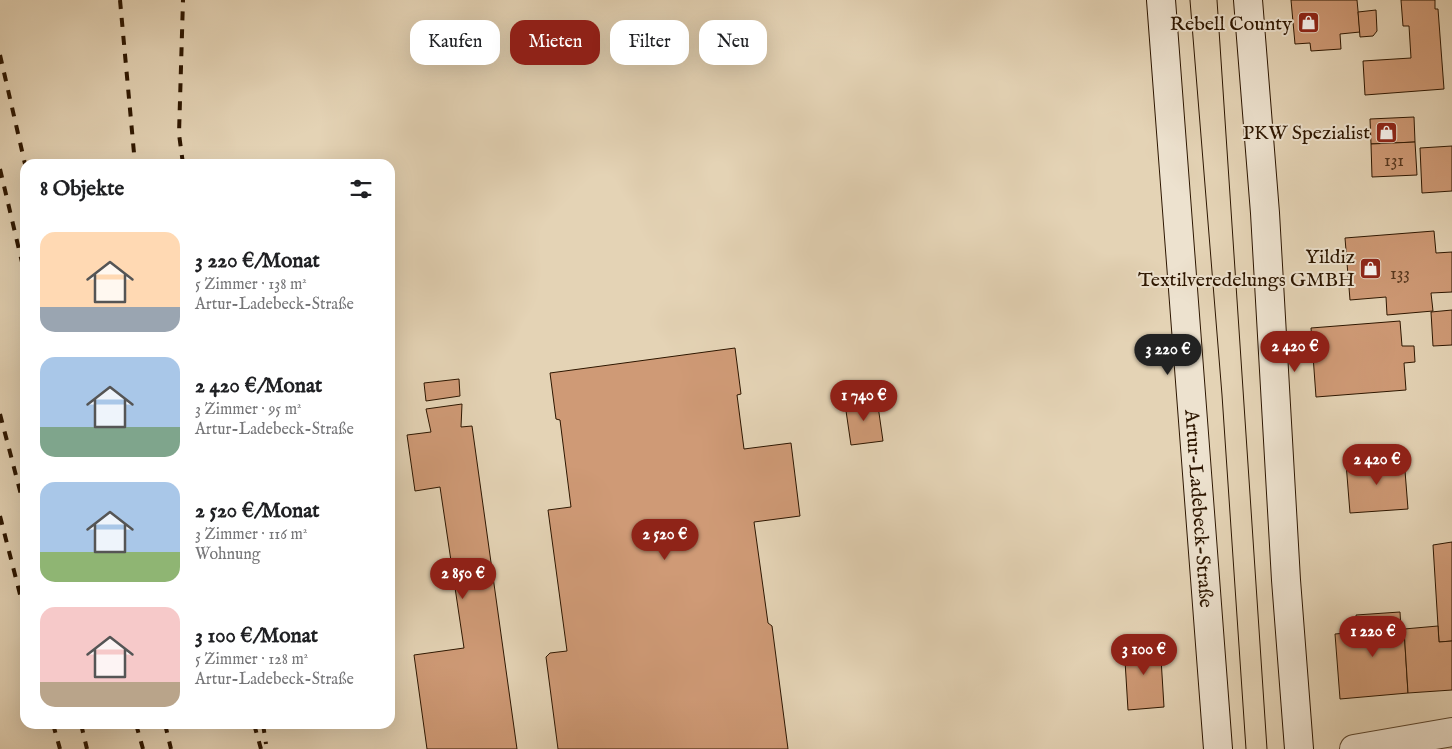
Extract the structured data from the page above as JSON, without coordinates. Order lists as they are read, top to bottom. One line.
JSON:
{"streets":{"street":["Artur-Ladebeck-Straße"]},"places":{"shop":["Rebell County","PKW Spezialist","Yildiz Textilveredelungs GMBH"]},"house_numbers":["131","133"],"page":{"chip":["Kaufen","Mieten","Filter","Neu"],"heading":"8 Objekte","list":[{"name":"3 220 €/Monat","note":"5 Zimmer · 138 m² · Artur-Ladebeck-Straße"},{"name":"2 420 €/Monat","note":"3 Zimmer · 95 m² · Artur-Ladebeck-Straße"},{"name":"2 520 €/Monat","note":"3 Zimmer · 116 m² · Wohnung"},{"name":"3 100 €/Monat","note":"5 Zimmer · 128 m² · Artur-Ladebeck-Straße"}],"price":["2 420 €","3 220 €","1 740 €","2 420 €","2 520 €","2 850 €","1 220 €","3 100 €"]}}
